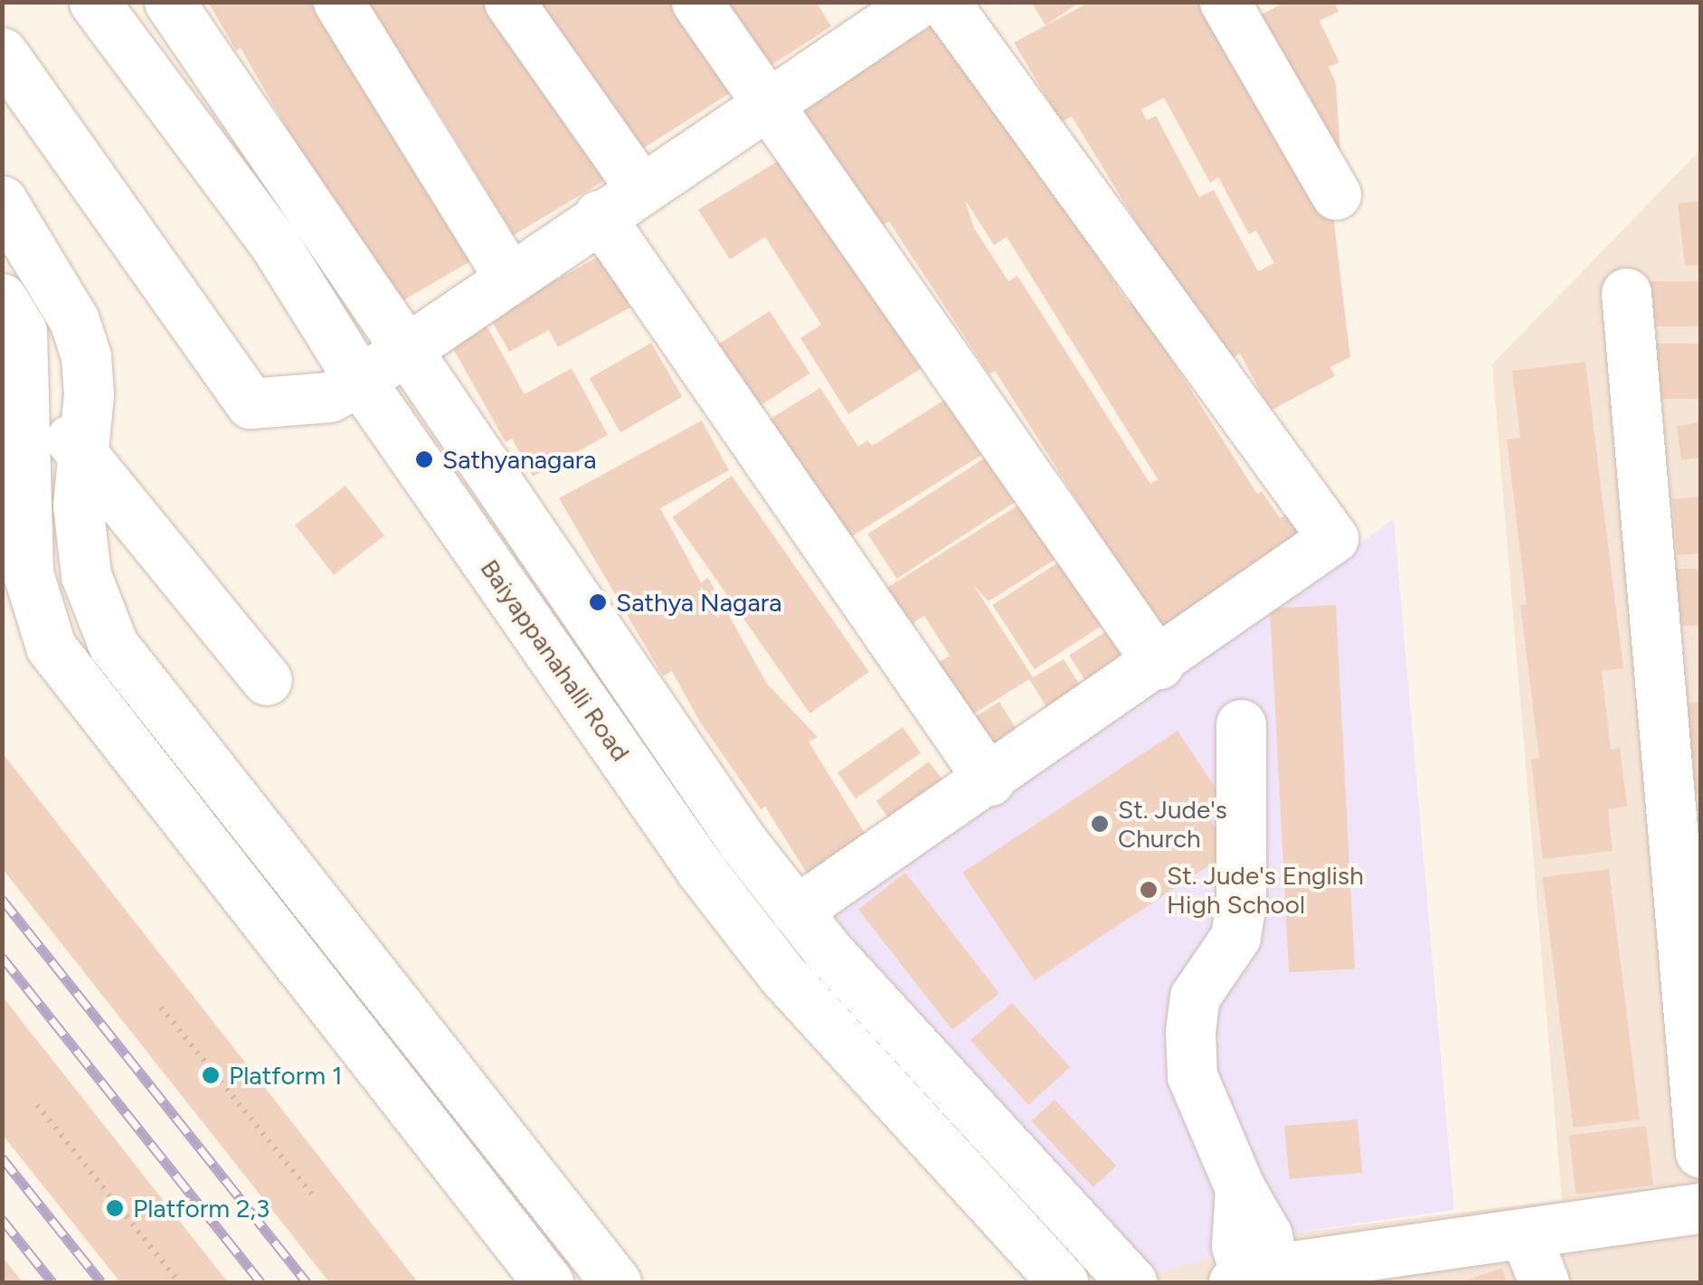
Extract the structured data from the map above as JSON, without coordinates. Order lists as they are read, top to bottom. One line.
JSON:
{"streets":{"street":["Baiyappanahalli Road"]},"places":["Sathyanagara","Sathya Nagara","St. Jude's Church","St. Jude's English High School","Platform 1","Platform 2,3"]}
